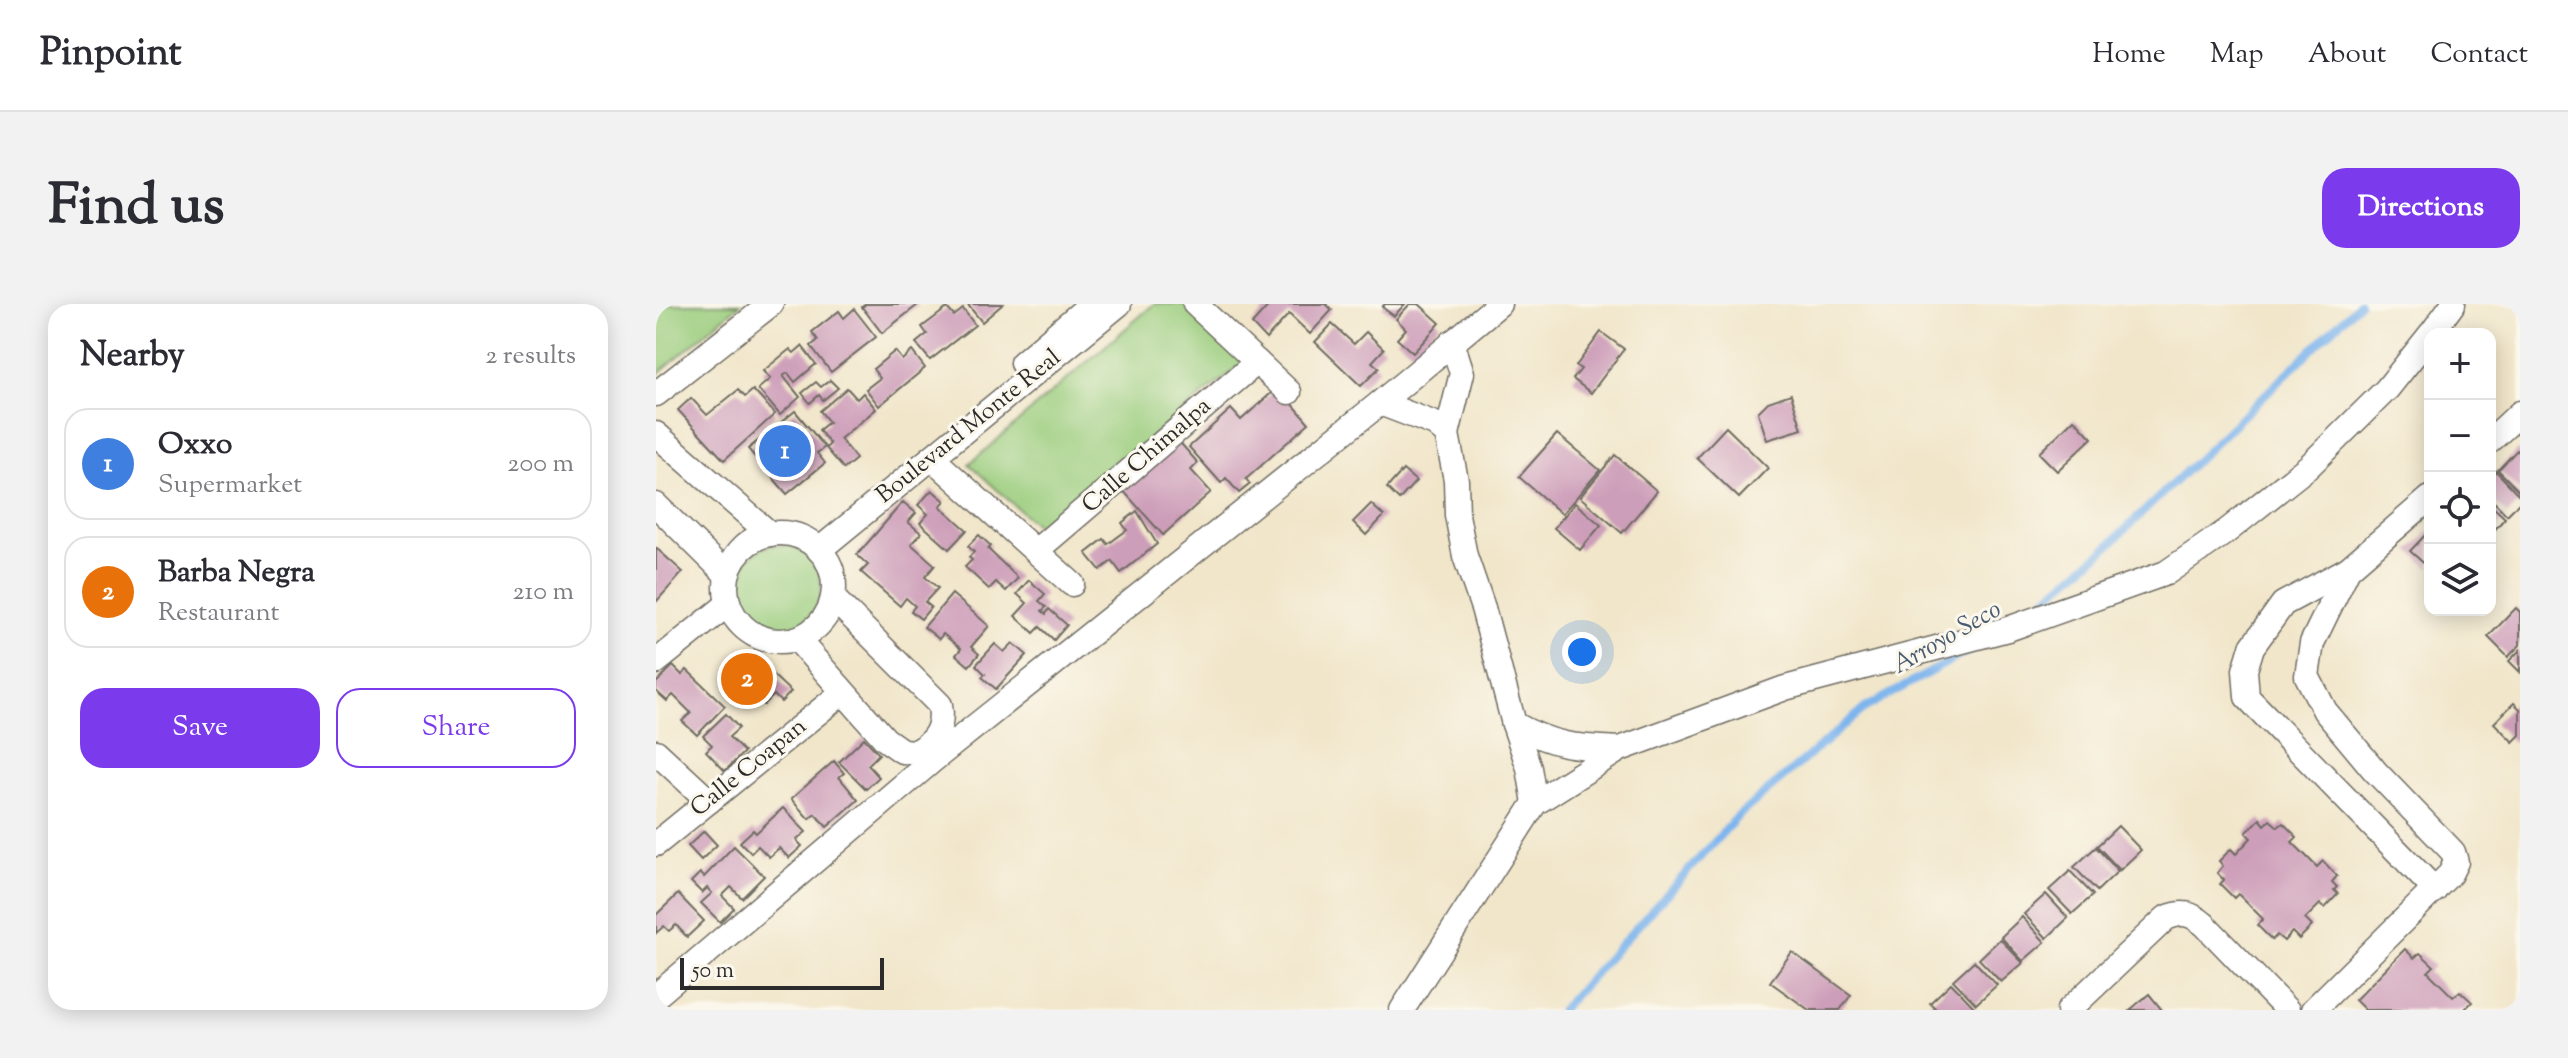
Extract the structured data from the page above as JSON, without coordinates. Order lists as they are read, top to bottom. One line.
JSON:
{"streets":{"street":["Boulevard Monte Real","Calle Chimalpa","Calle Coapan"]},"water":["Arroyo Seco"],"scale_bar":"50 m","page":{"header":"Pinpoint","nav":["Home","Map","About","Contact"],"title":"Find us","buttons":["Directions",["Save","Share"]],"heading":["Nearby","2 results"],"map_buttons":["+","−"],"list":[{"mark":"1","name":"Oxxo","note":"Supermarket","value":"200 m"},{"mark":"2","name":"Barba Negra","note":"Restaurant","value":"210 m"}],"pins":["1","2"],"scale":"50 m"}}
